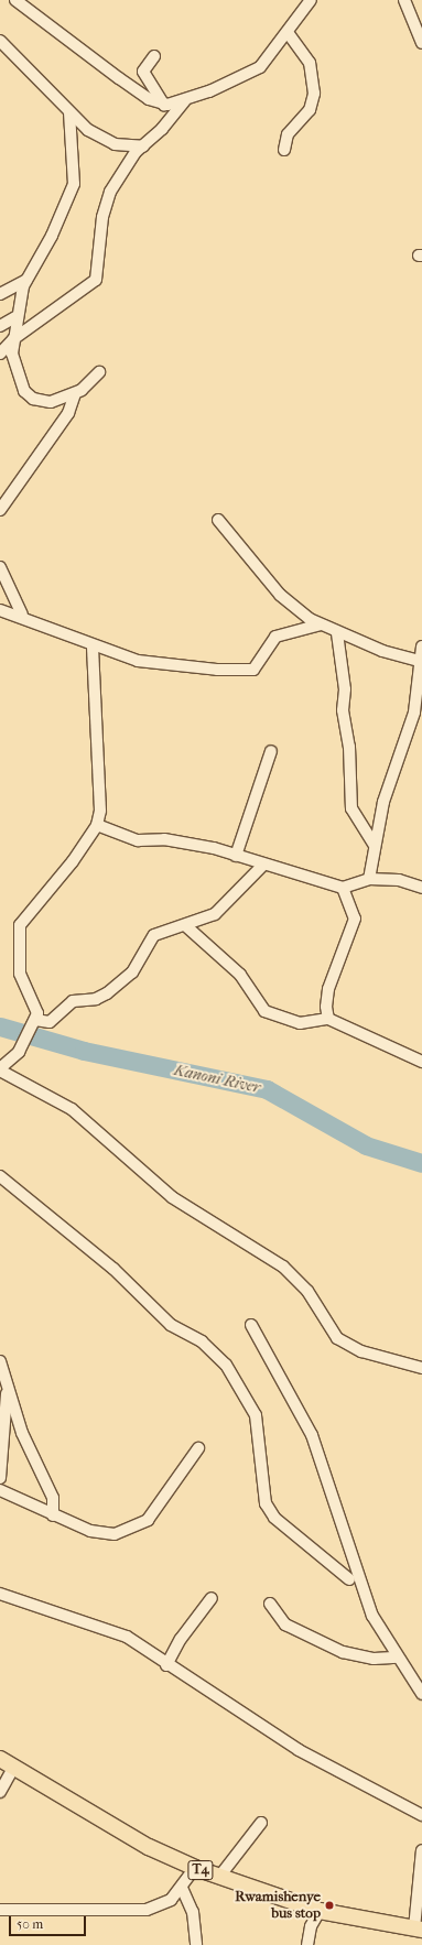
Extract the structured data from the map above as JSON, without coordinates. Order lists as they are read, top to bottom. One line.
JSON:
{"streets":{"highway":["T4"]},"water":["Kanoni River"],"places":["Rwamishenye bus stop"],"scale_bar":"50 m"}
